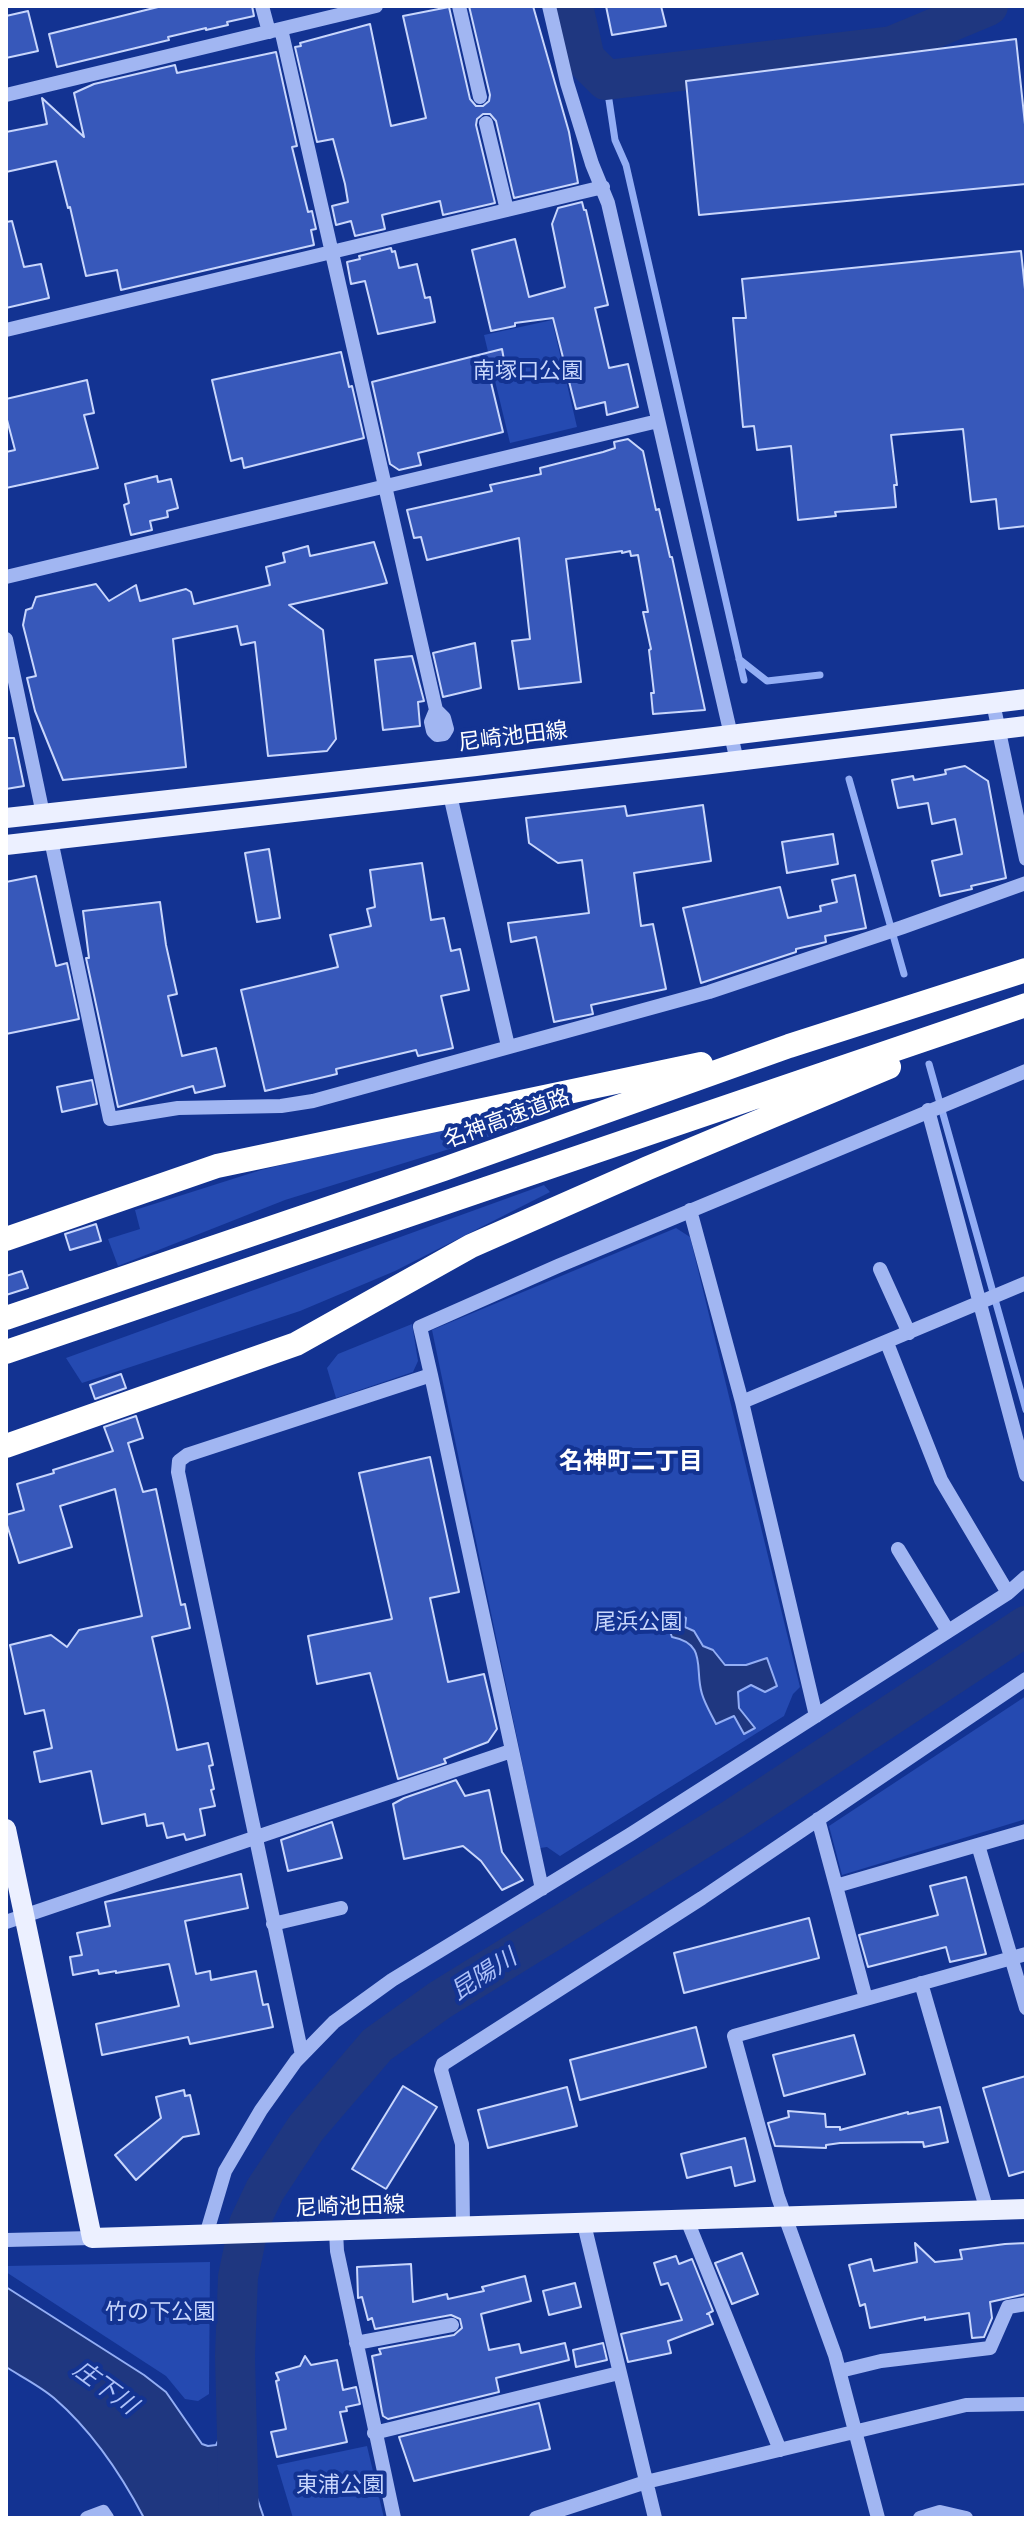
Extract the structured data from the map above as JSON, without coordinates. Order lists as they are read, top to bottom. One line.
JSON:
{"streets":{"highway":["名神高速道路"],"main road":["尼崎池田線"]},"districts":["名神町二丁目"],"water":["昆陽川","庄下川"],"parks":["南塚口公園","尾浜公園","竹の下公園","東浦公園"]}
